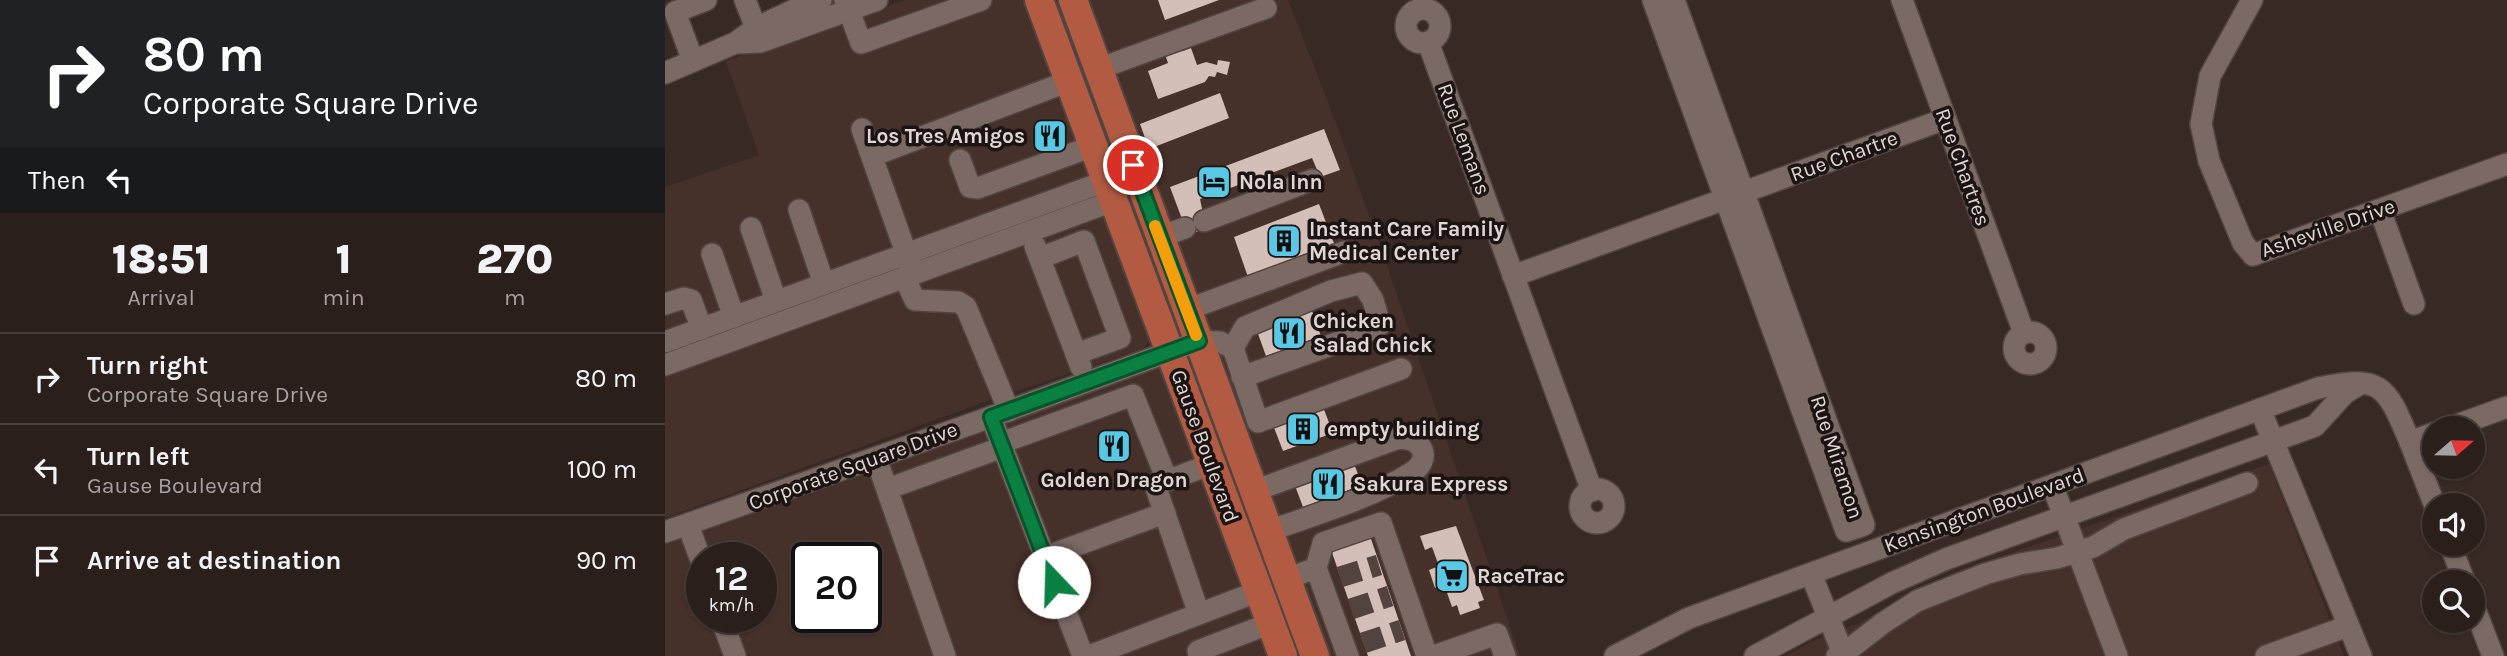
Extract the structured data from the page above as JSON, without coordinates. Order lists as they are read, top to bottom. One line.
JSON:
{"streets":{"main road":["Gause Boulevard"],"street":["Rue Lemans","Rue Chartre","Rue Chartres","Asheville Drive","Rue Miramon","Corporate Square Drive","Kensington Boulevard"]},"crossings":[["Rue Chartre","Rue Chartres"],["Rue Chartre","Rue Miramon"],["Gause Boulevard","Corporate Square Drive"]],"places":{"restaurant":["Los Tres Amigos","Chicken Salad Chick","Golden Dragon","Sakura Express"],"hotel":["Nola Inn"],"building":["Instant Care Family Medical Center","empty building"],"supermarket":["RaceTrac"]},"north":"right","page":{"turn":["80 m","Corporate Square Drive"],"then":"Then","eta":["18:51","Arrival","1","min","270","m"],"list":[{"name":"Turn right","note":"Corporate Square Drive","value":"80 m"},{"name":"Turn left","note":"Gause Boulevard","value":"100 m"},{"name":"Arrive at destination","value":"90 m"}],"speed":"12 km/h","limit":"20"}}
